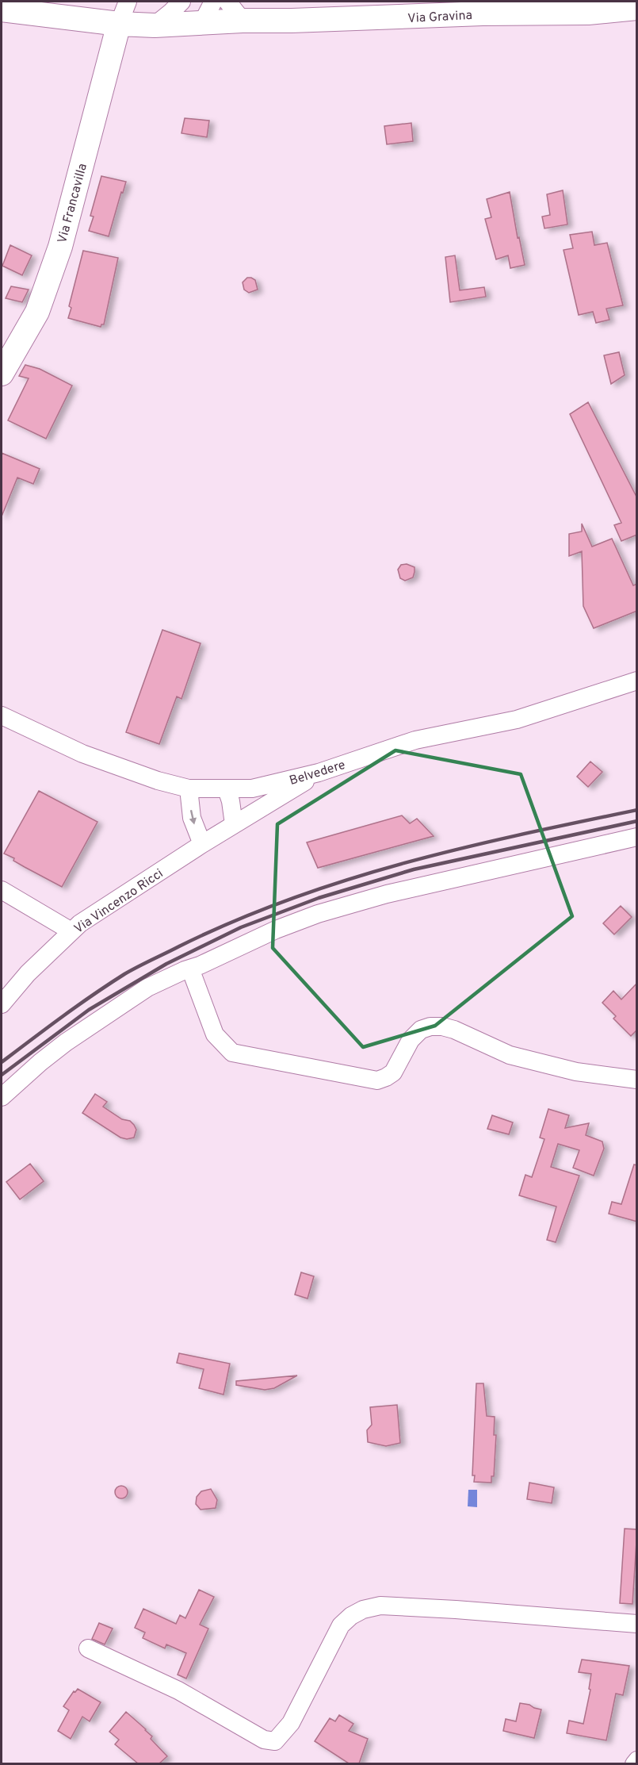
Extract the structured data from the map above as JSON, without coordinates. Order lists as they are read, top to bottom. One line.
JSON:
{"streets":{"main road":["Via Gravina","Via Francavilla"],"street":["Belvedere","Via Vincenzo Ricci"]},"crossings":[["Via Gravina","Via Francavilla"],["Belvedere","Via Vincenzo Ricci"]]}
